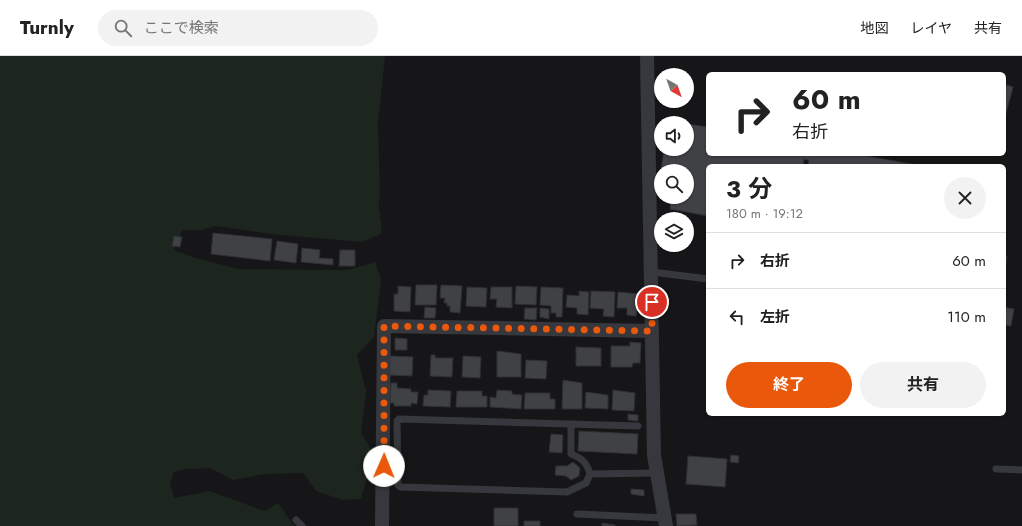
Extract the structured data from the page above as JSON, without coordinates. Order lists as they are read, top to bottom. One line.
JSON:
{"north":"bottom right","page":{"header":"Turnly","search":"ここで検索","nav":["地図","レイヤ","共有"],"turn":["60 m","右折"],"heading":["3 分","180 m · 19:12"],"list":[{"name":"右折","value":"60 m"},{"name":"左折","value":"110 m"}],"buttons":["終了","共有"]}}
